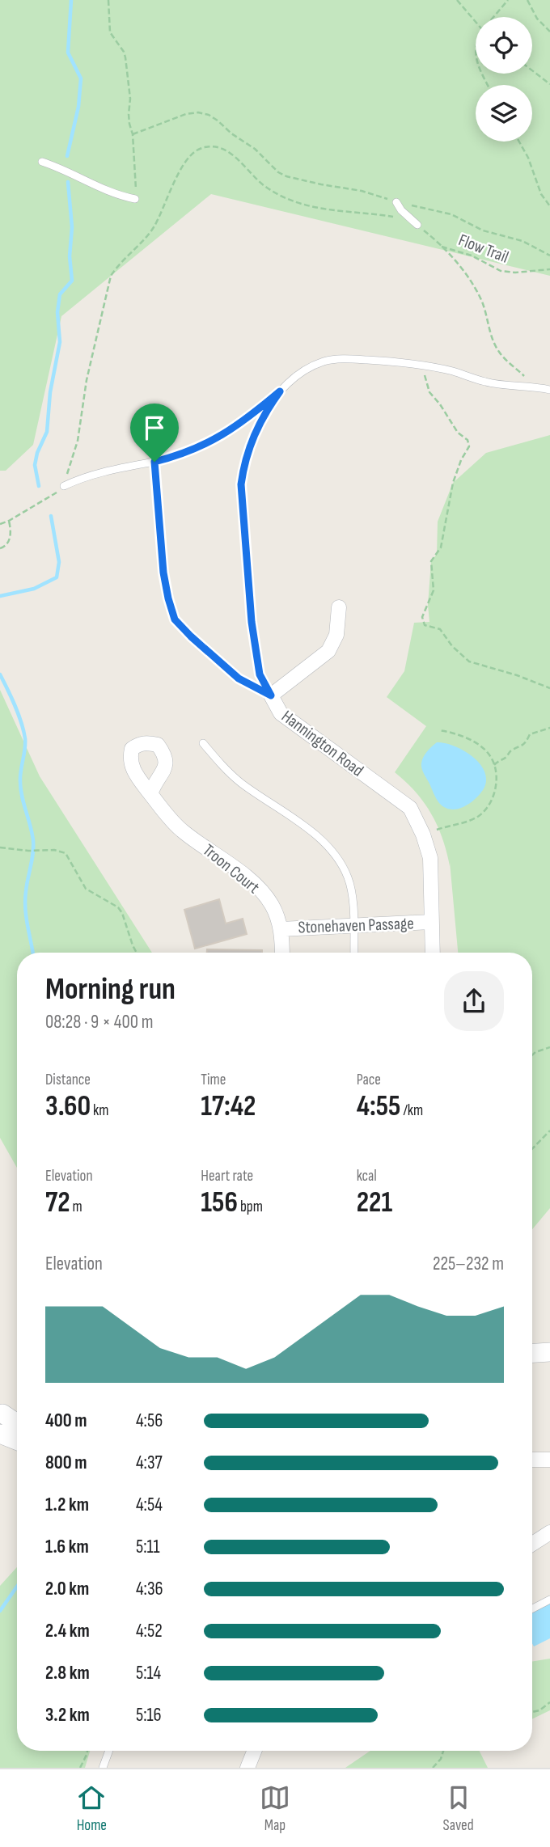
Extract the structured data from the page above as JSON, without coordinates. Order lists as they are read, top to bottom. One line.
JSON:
{"streets":{"street":["Hannington Road","Troon Court","Stonehaven Passage"],"path":["Flow Trail"]},"crossings":[["Hannington Road","Stonehaven Passage"],["Troon Court","Stonehaven Passage"]],"page":{"heading":["Morning run","08:28 · 9 × 400 m"],"stats":[["Distance","3.60 km"],["Time","17:42"],["Pace","4:55 /km"],["Elevation","72 m"],["Heart rate","156 bpm"],["kcal","221"]],"chart":["Elevation","225–232 m"],"list":[{"name":"400 m","note":"4:56"},{"name":"800 m","note":"4:37"},{"name":"1.2 km","note":"4:54"},{"name":"1.6 km","note":"5:11"},{"name":"2.0 km","note":"4:36"},{"name":"2.4 km","note":"4:52"},{"name":"2.8 km","note":"5:14"},{"name":"3.2 km","note":"5:16"}],"tabs":["Home","Map","Saved"]}}
